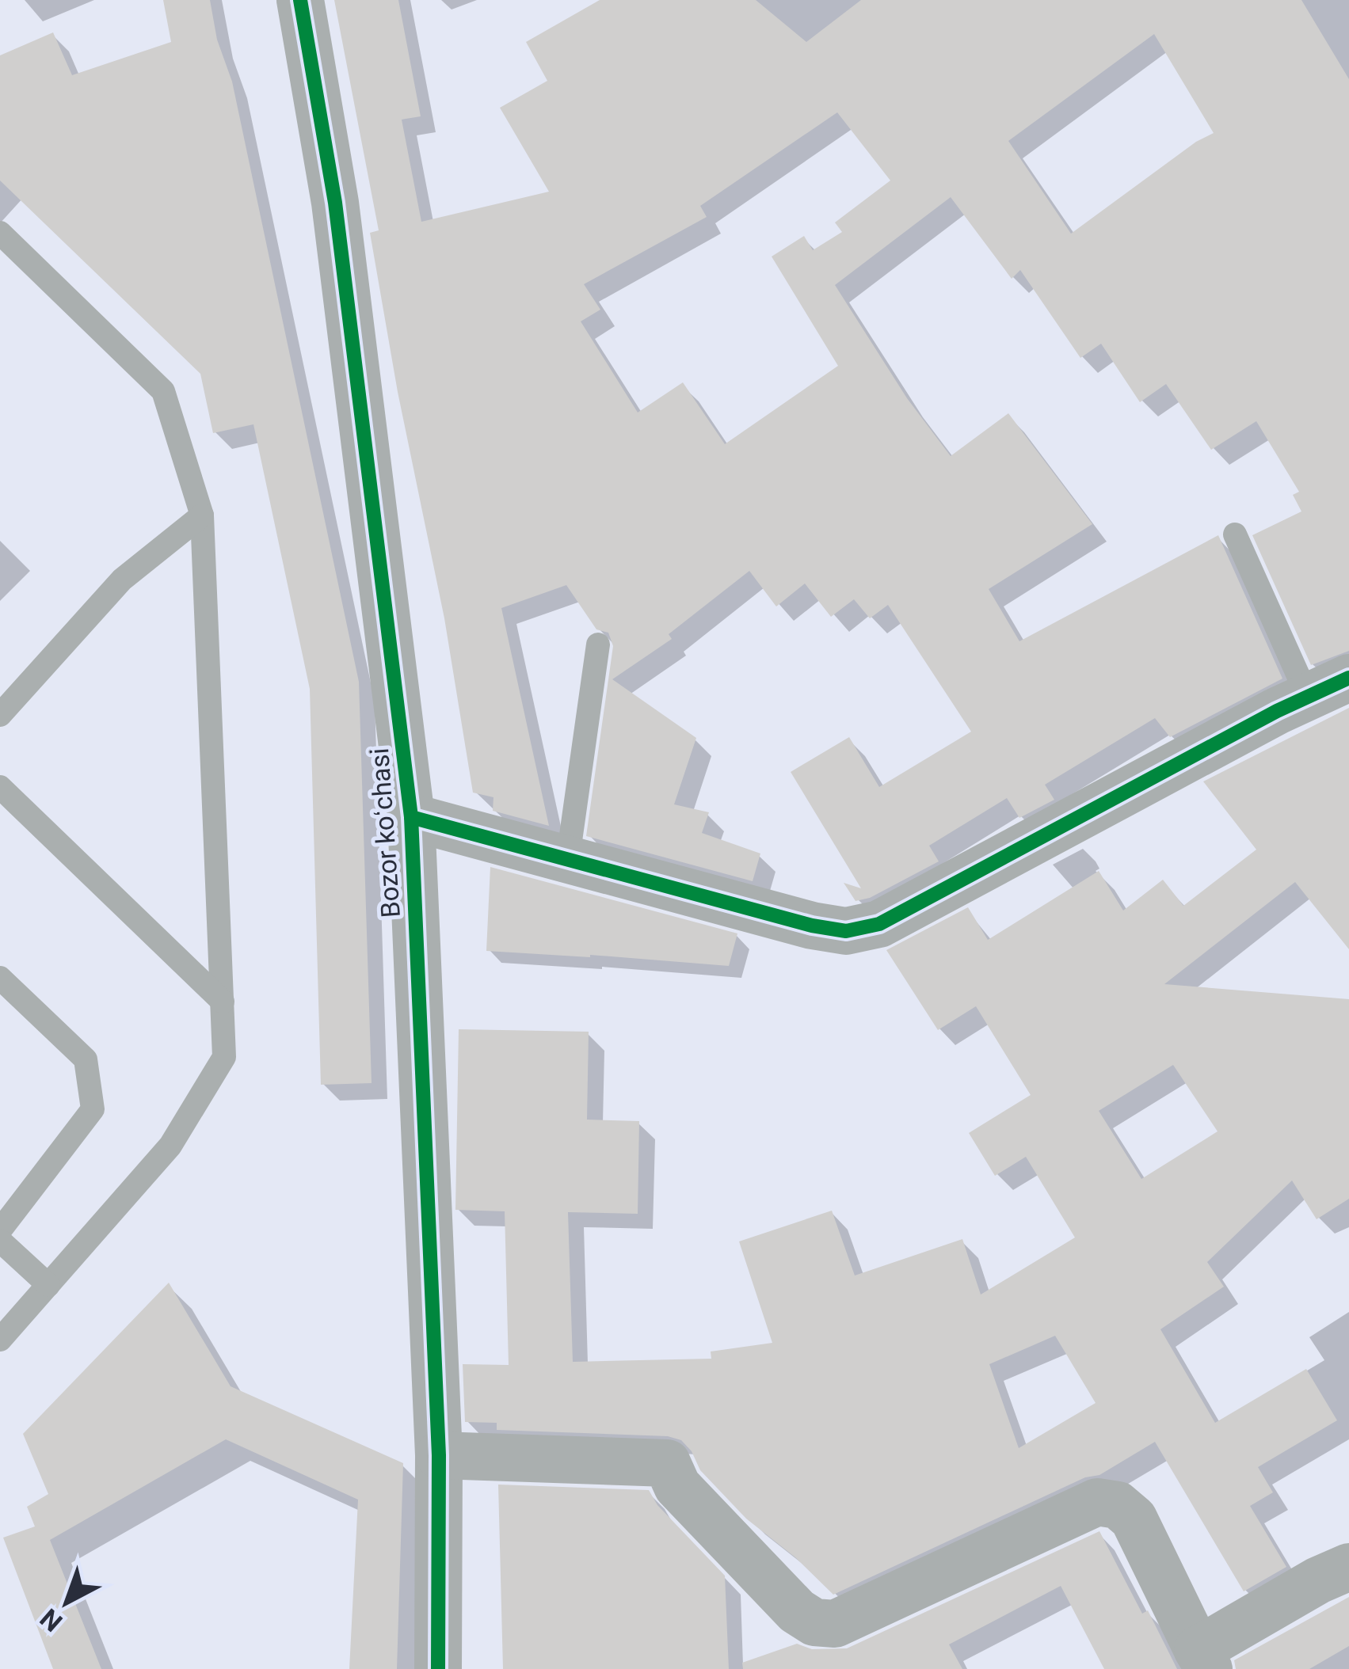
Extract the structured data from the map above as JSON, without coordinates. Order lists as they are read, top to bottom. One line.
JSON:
{"streets":{"street":["Bozor koʻchasi"]},"north":"bottom left"}
